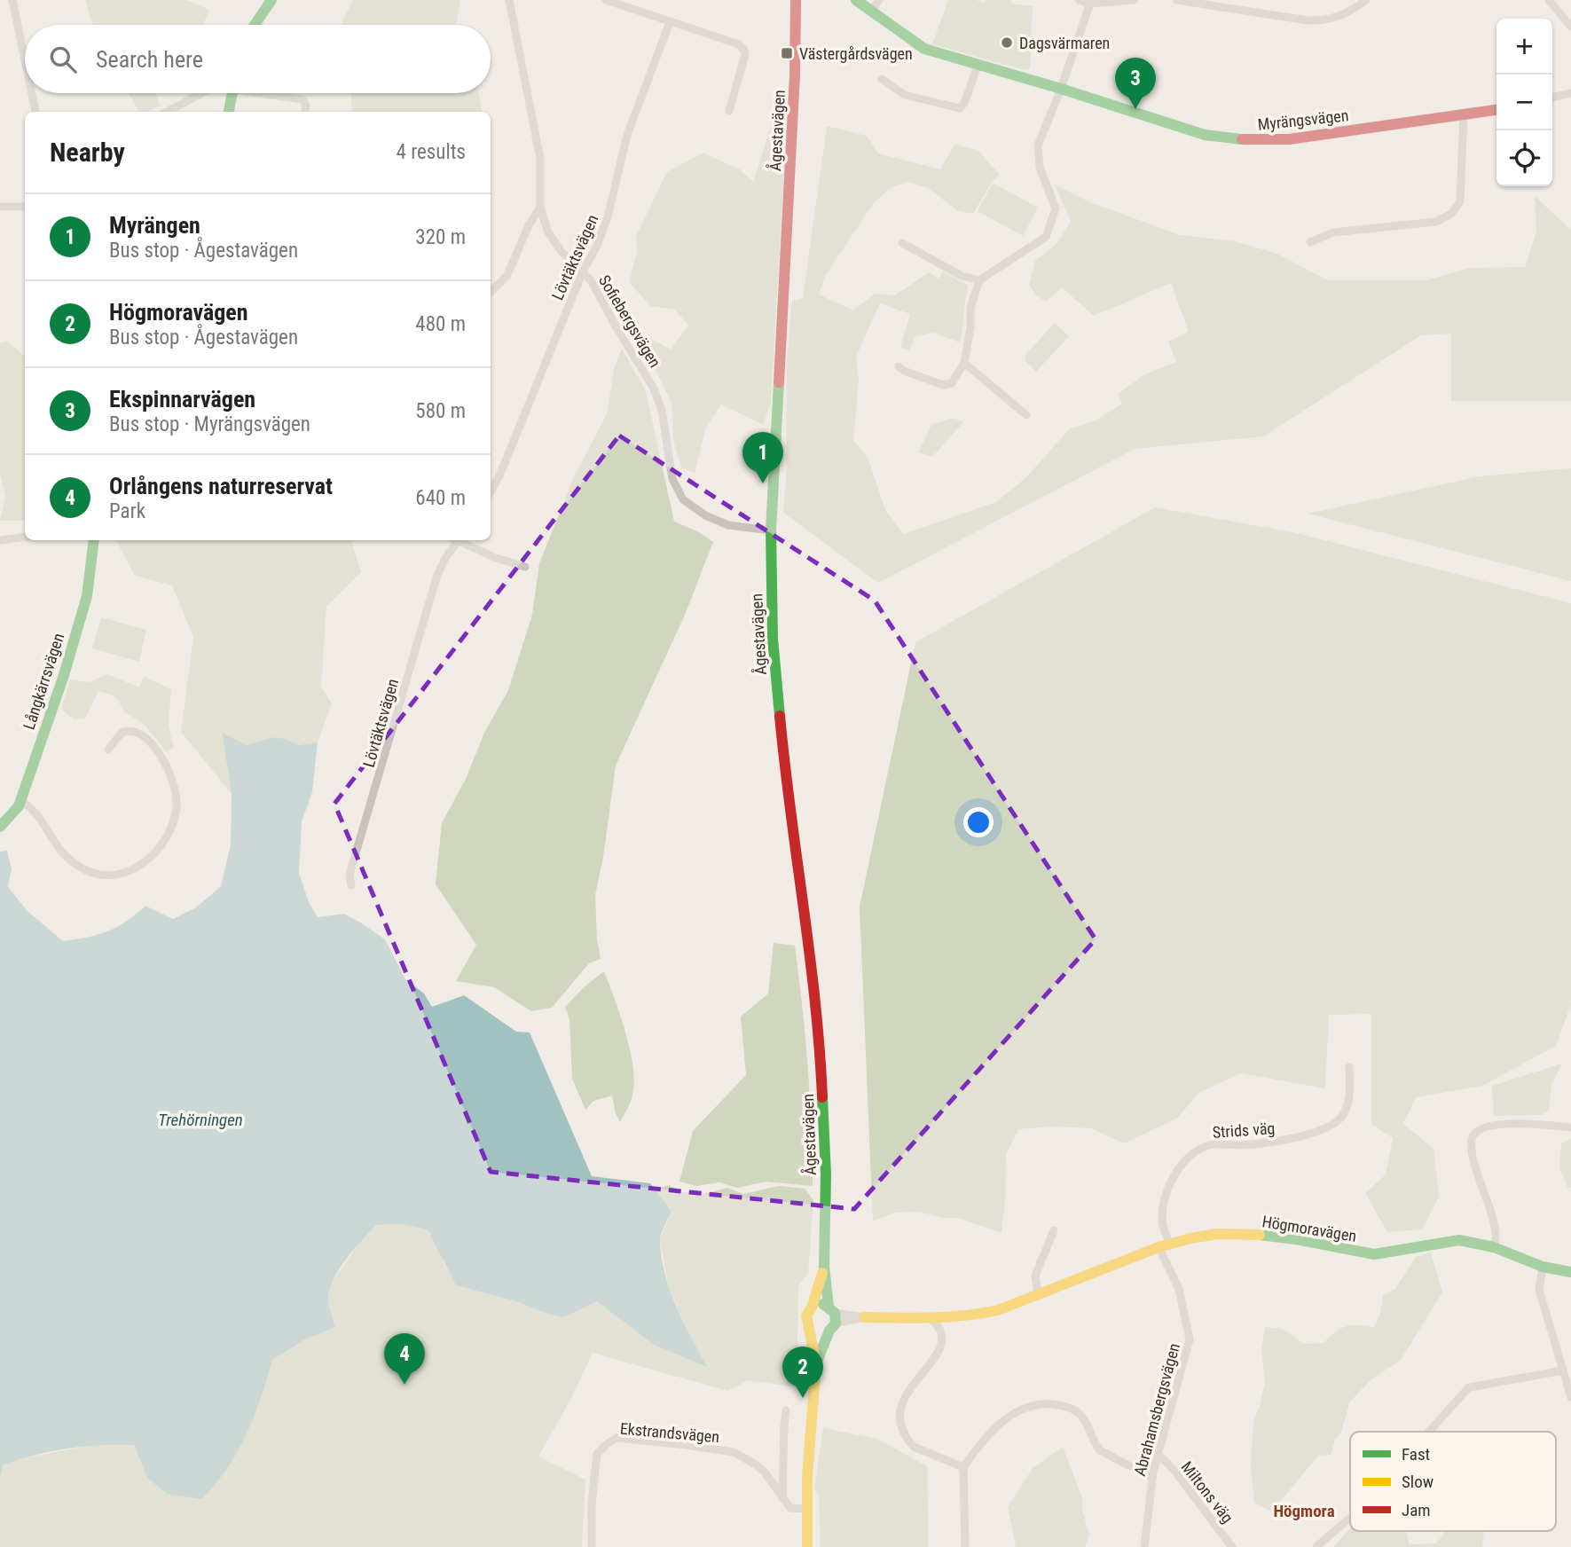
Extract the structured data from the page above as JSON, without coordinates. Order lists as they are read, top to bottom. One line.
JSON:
{"streets":{"street":["Myrängsvägen","Ågestavägen","Lövtäktsvägen","Sofiebergsvägen","Långkärrsvägen","Strids väg","Högmoravägen","Abrahamsbergsvägen","Ekstrandsvägen","Miltons väg"]},"crossings":[["Ågestavägen","Sofiebergsvägen"],["Ågestavägen","Högmoravägen"],["Ågestavägen","Ekstrandsvägen"],["Lövtäktsvägen","Sofiebergsvägen"],["Strids väg","Högmoravägen"],["Strids väg","Abrahamsbergsvägen"],["Högmoravägen","Abrahamsbergsvägen"],["Abrahamsbergsvägen","Miltons väg"]],"districts":["Högmora"],"water":["Trehörningen"],"places":{"other":["Dagsvärmaren"],"transit":["Västergårdsvägen"]},"legend":["Fast","Slow","Jam"],"page":{"map_buttons":["+","−"],"search":"Search here","pins":["3","1","4","2"],"heading":["Nearby","4 results"],"list":[{"mark":"1","name":"Myrängen","note":"Bus stop · Ågestavägen","value":"320 m"},{"mark":"2","name":"Högmoravägen","note":"Bus stop · Ågestavägen","value":"480 m"},{"mark":"3","name":"Ekspinnarvägen","note":"Bus stop · Myrängsvägen","value":"580 m"},{"mark":"4","name":"Orlångens naturreservat","note":"Park","value":"640 m"}]}}
